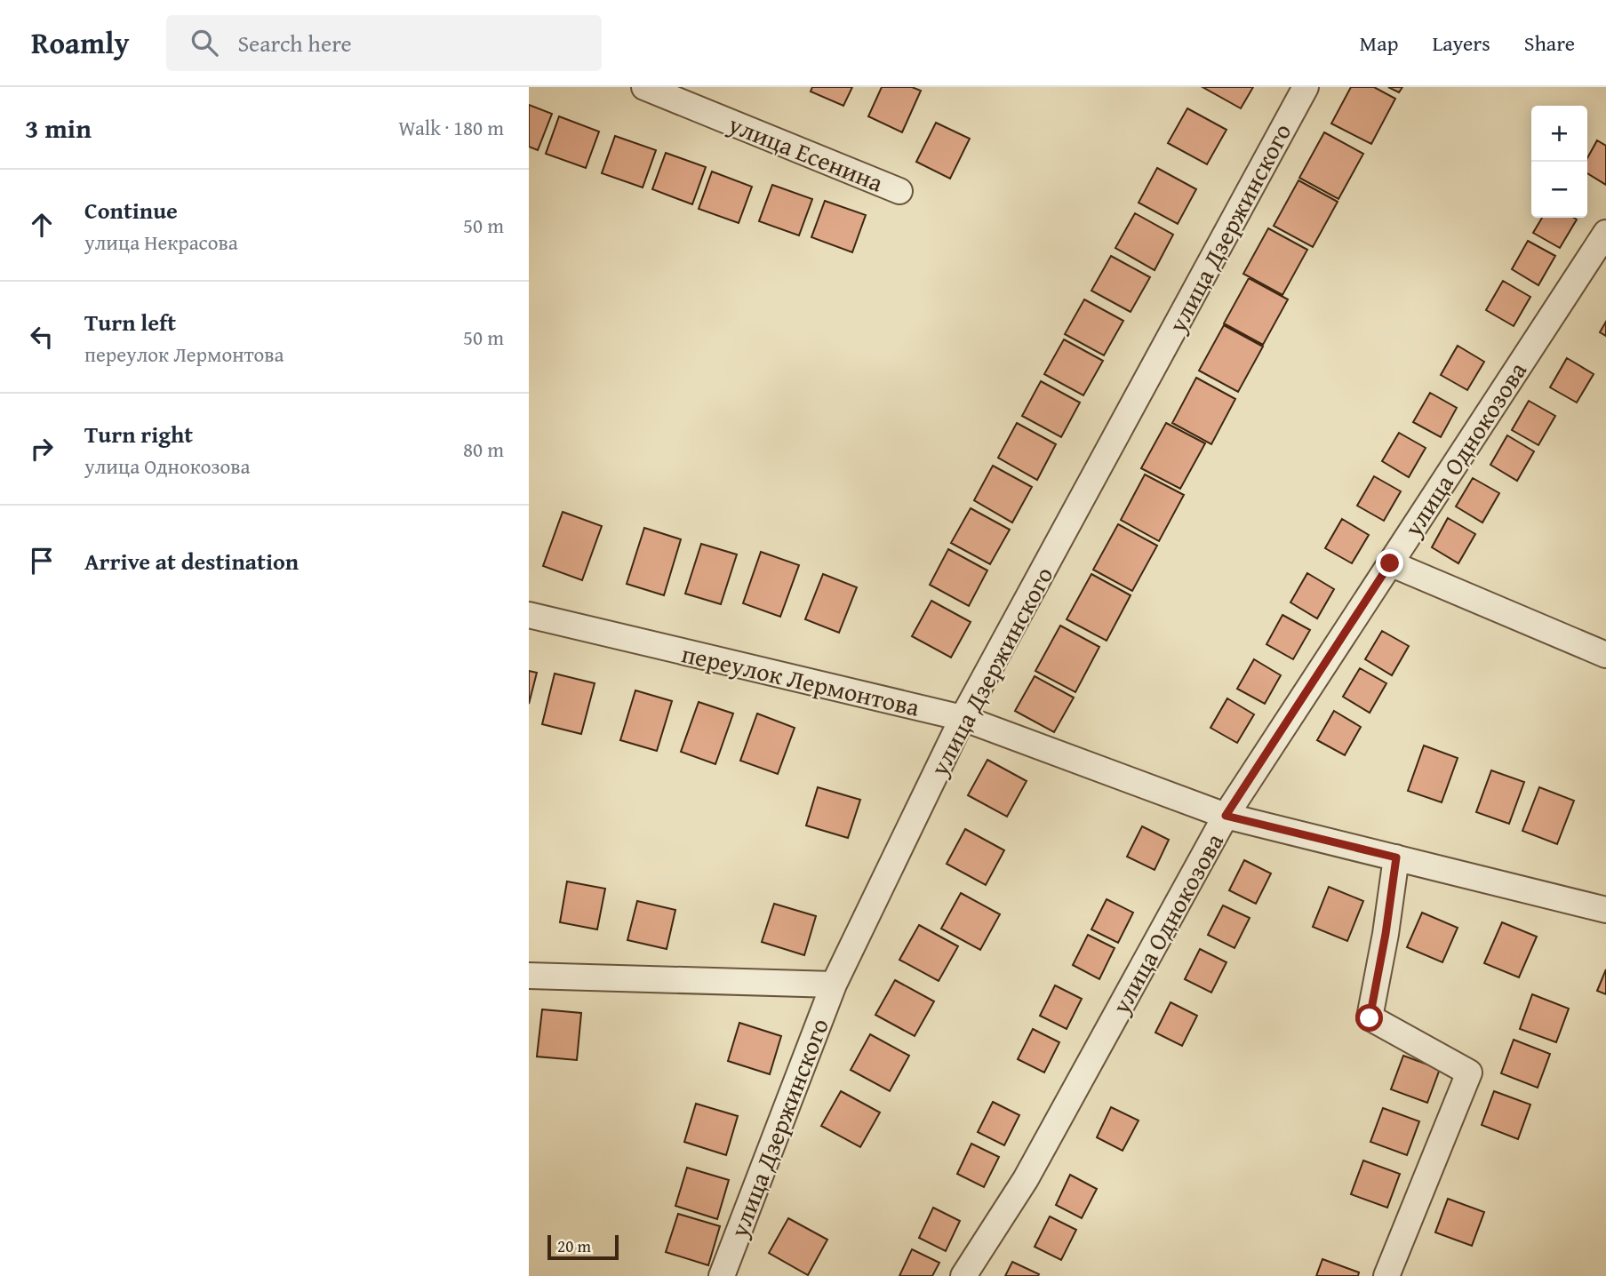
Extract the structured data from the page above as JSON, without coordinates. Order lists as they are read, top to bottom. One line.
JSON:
{"streets":{"street":["улица Есенина","улица Дзержинского","улица Однокозова","переулок Лермонтова"]},"crossings":[["улица Дзержинского","переулок Лермонтова"],["улица Однокозова","переулок Лермонтова"]],"scale_bar":"20 m","page":{"header":"Roamly","search":"Search here","nav":["Map","Layers","Share"],"heading":["3 min","Walk · 180 m"],"map_buttons":["+","−"],"list":[["Continue","улица Некрасова","50 m"],["Turn left","переулок Лермонтова","50 m"],["Turn right","улица Однокозова","80 m"],"Arrive at destination"],"scale":"20 m"}}
